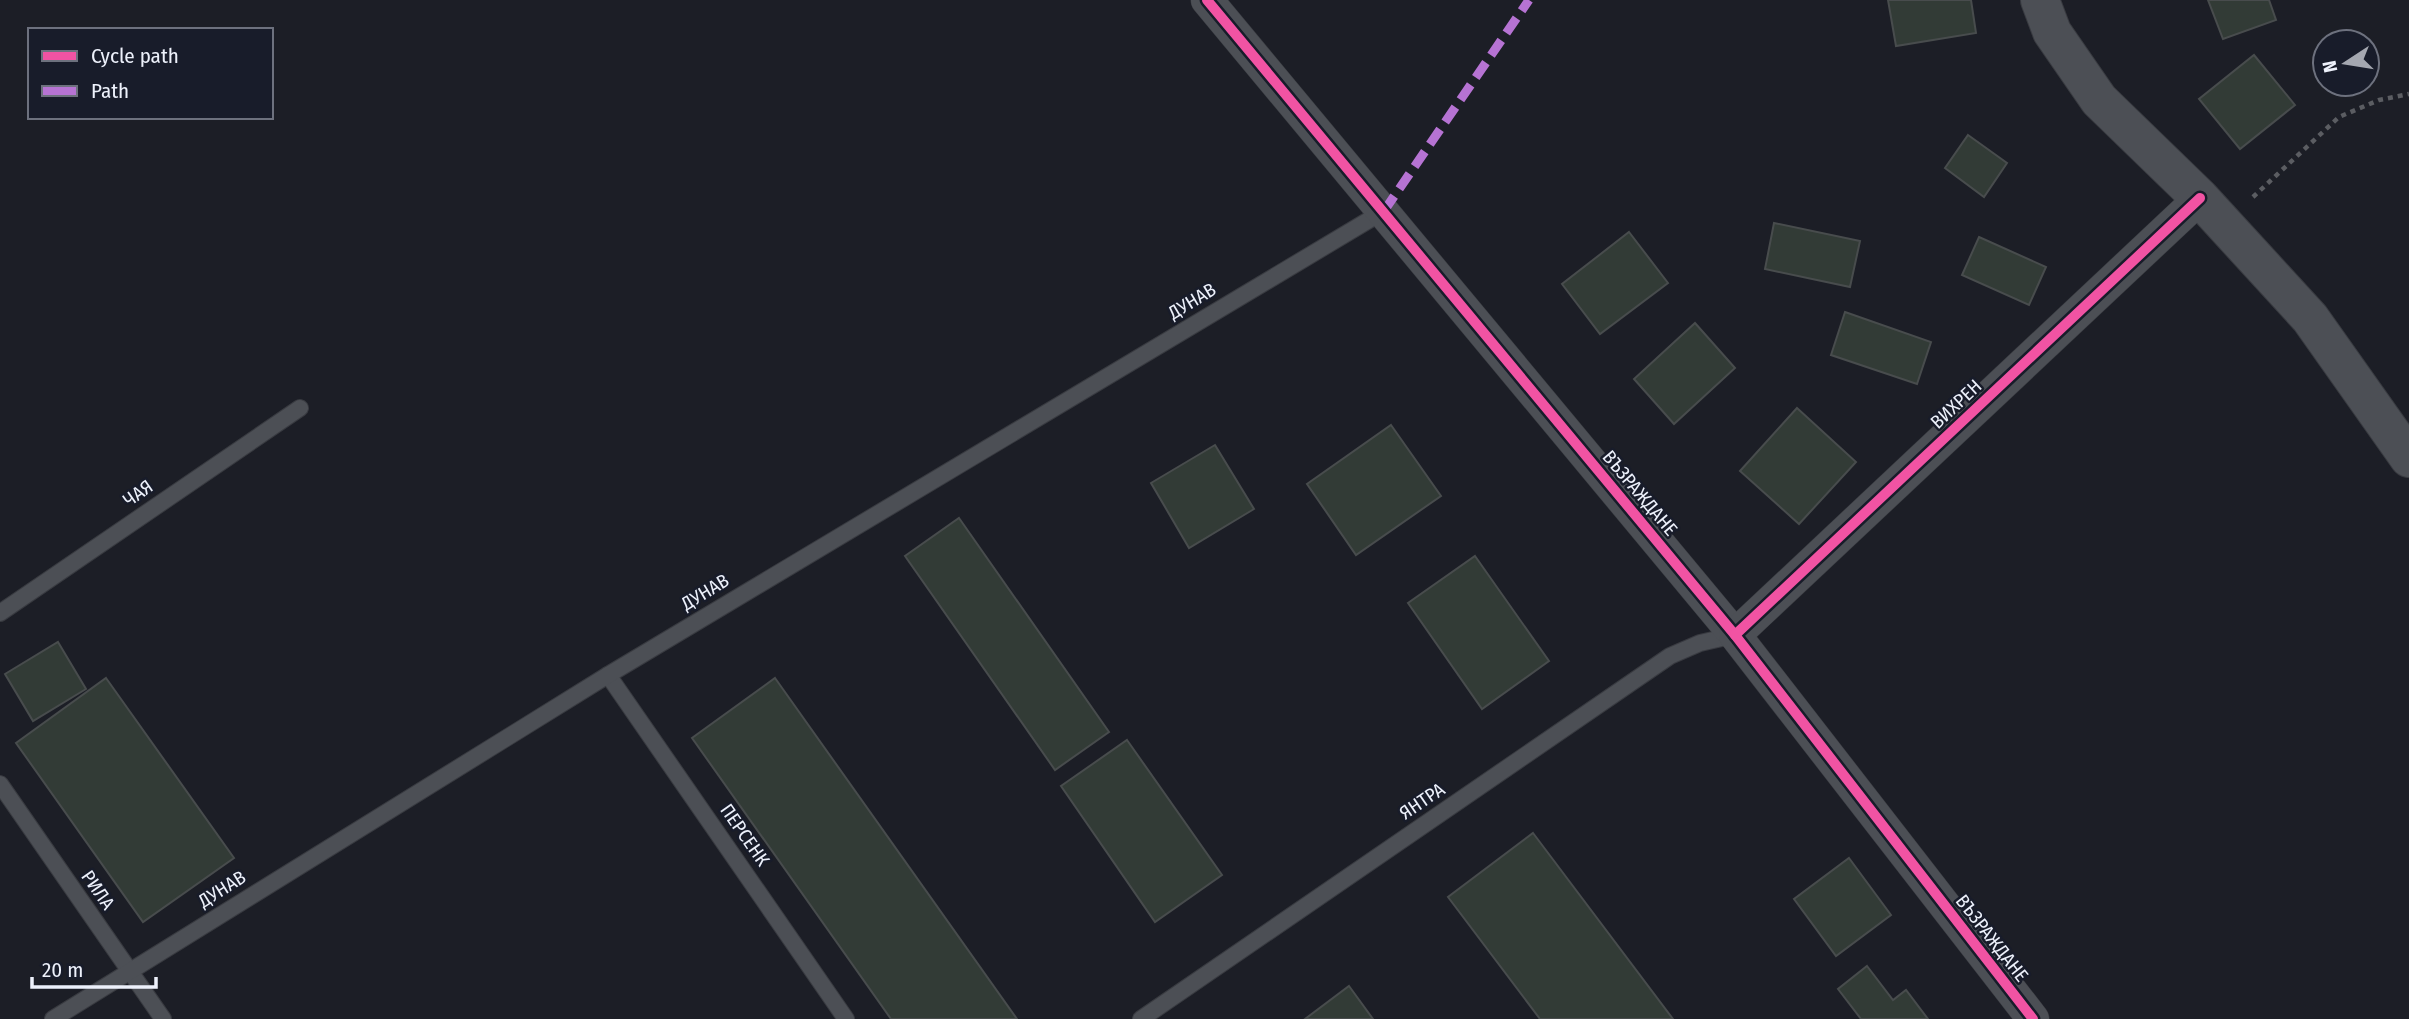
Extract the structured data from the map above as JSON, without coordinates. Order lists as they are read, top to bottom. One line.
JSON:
{"streets":{"street":["ВИХРЕН","ВЪЗРАЖДАНЕ"],"lane":["ДУНАВ","ЧАЯ","ЯНТРА","ПЕРСЕНК","РИЛА"]},"crossings":[["ДУНАВ","ВЪЗРАЖДАНЕ"],["ДУНАВ","ПЕРСЕНК"],["ДУНАВ","РИЛА"],["ВИХРЕН","ВЪЗРАЖДАНЕ"],["ВИХРЕН","ЯНТРА"],["ВЪЗРАЖДАНЕ","ЯНТРА"]],"legend":["Cycle path","Path"],"scale_bar":"20 m","north":"left"}
